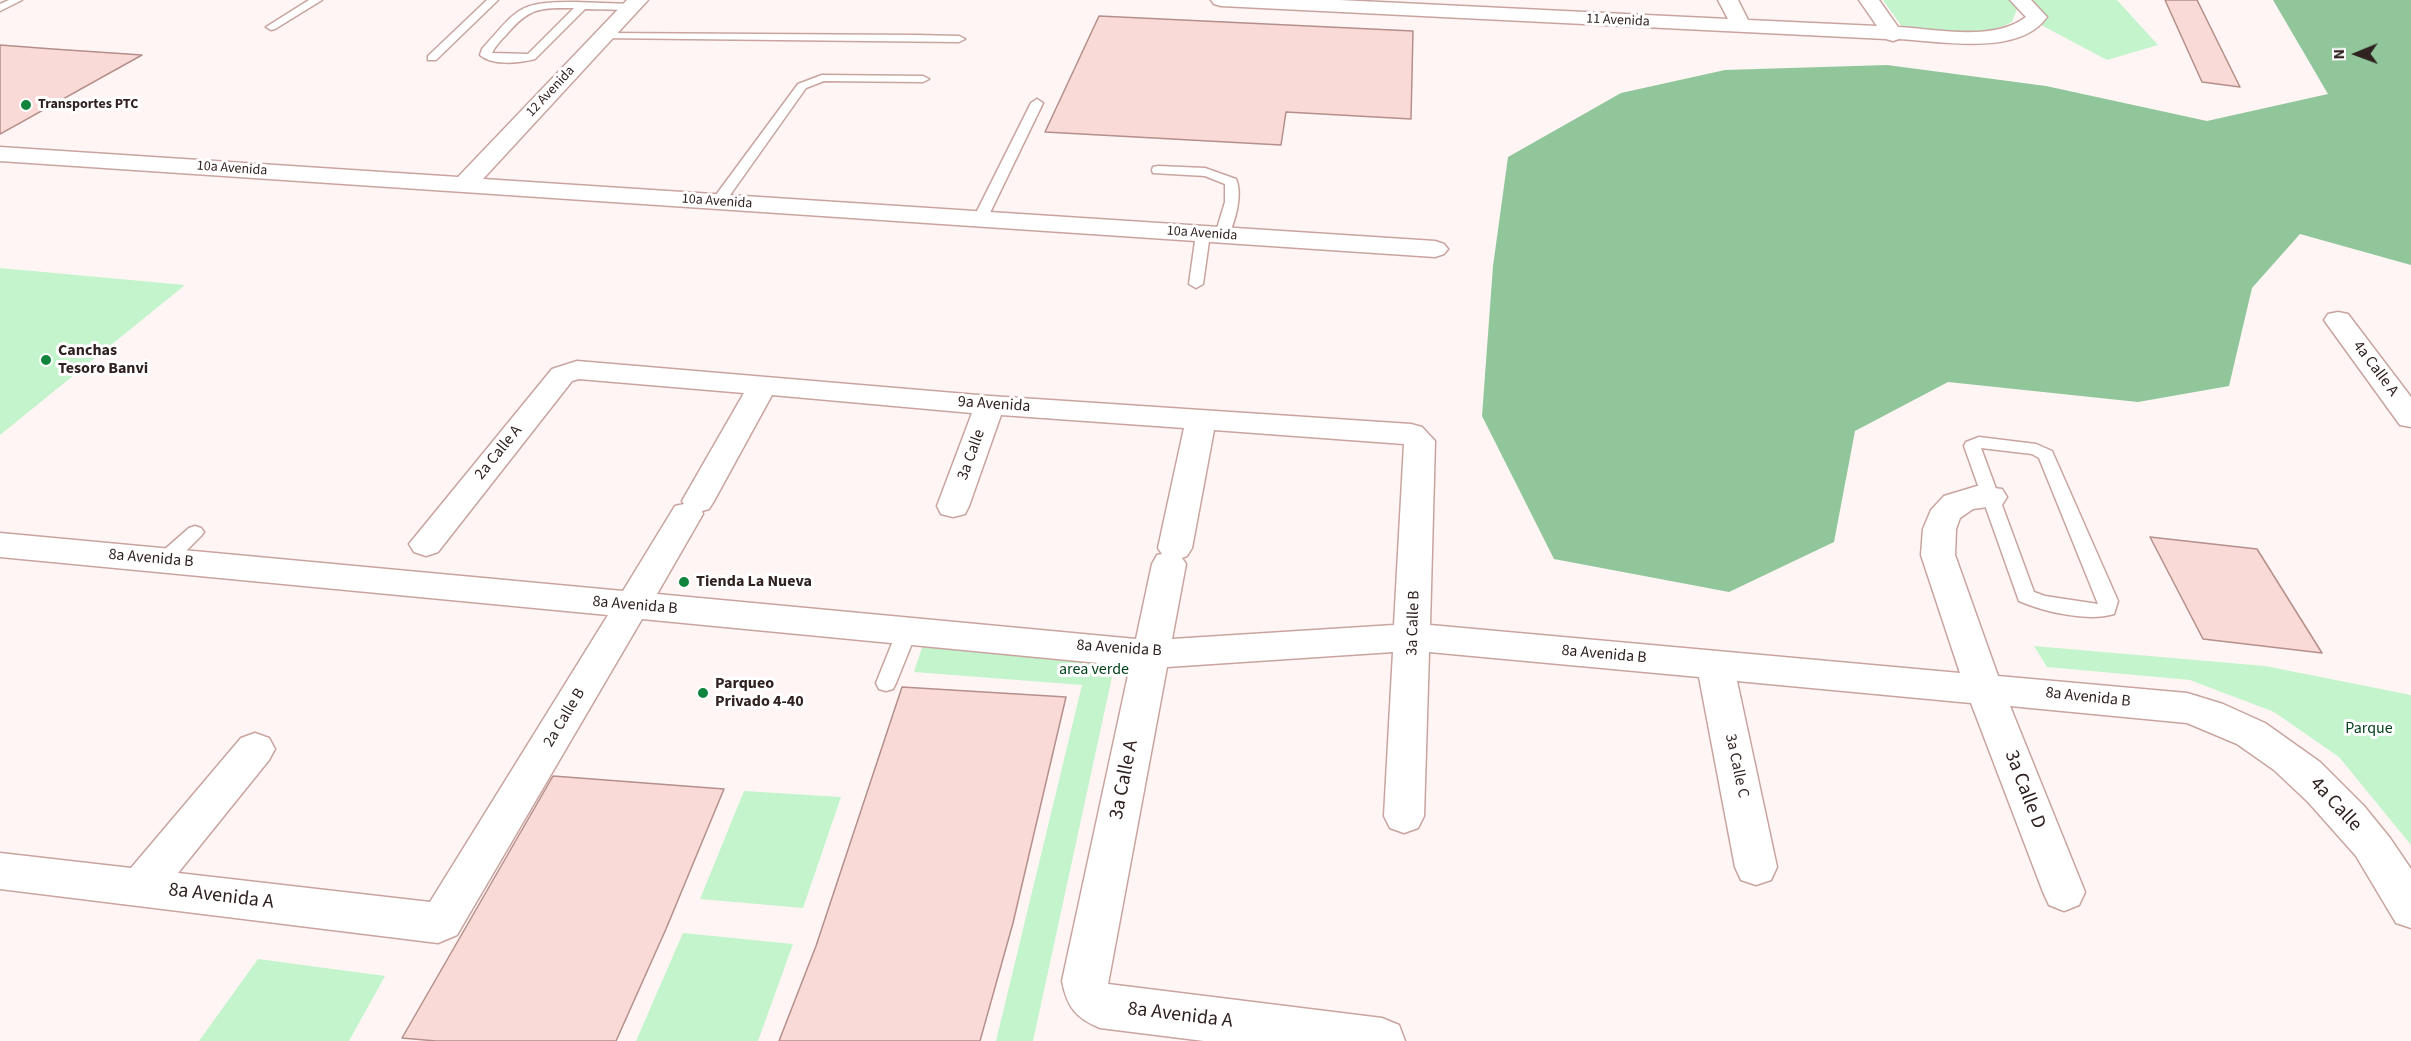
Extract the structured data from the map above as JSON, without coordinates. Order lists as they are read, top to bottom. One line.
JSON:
{"streets":{"street":["11 Avenida","12 Avenida","10a Avenida","4a Calle A","9a Avenida","2a Calle A","3a Calle","8a Avenida B","3a Calle B","2a Calle B","3a Calle C","3a Calle A","3a Calle D","4a Calle","8a Avenida A"]},"crossings":[["12 Avenida","10a Avenida"],["9a Avenida","2a Calle A"],["9a Avenida","3a Calle"],["9a Avenida","3a Calle B"],["9a Avenida","2a Calle B"],["9a Avenida","3a Calle A"],["8a Avenida B","3a Calle B"],["8a Avenida B","2a Calle B"],["8a Avenida B","3a Calle C"],["8a Avenida B","3a Calle A"],["8a Avenida B","3a Calle D"],["8a Avenida B","4a Calle"],["2a Calle B","8a Avenida A"],["3a Calle A","8a Avenida A"]],"parks":["area verde","Parque"],"places":["Transportes PTC","Canchas Tesoro Banvi","Tienda La Nueva","Parqueo Privado 4-40"],"north":"left"}
